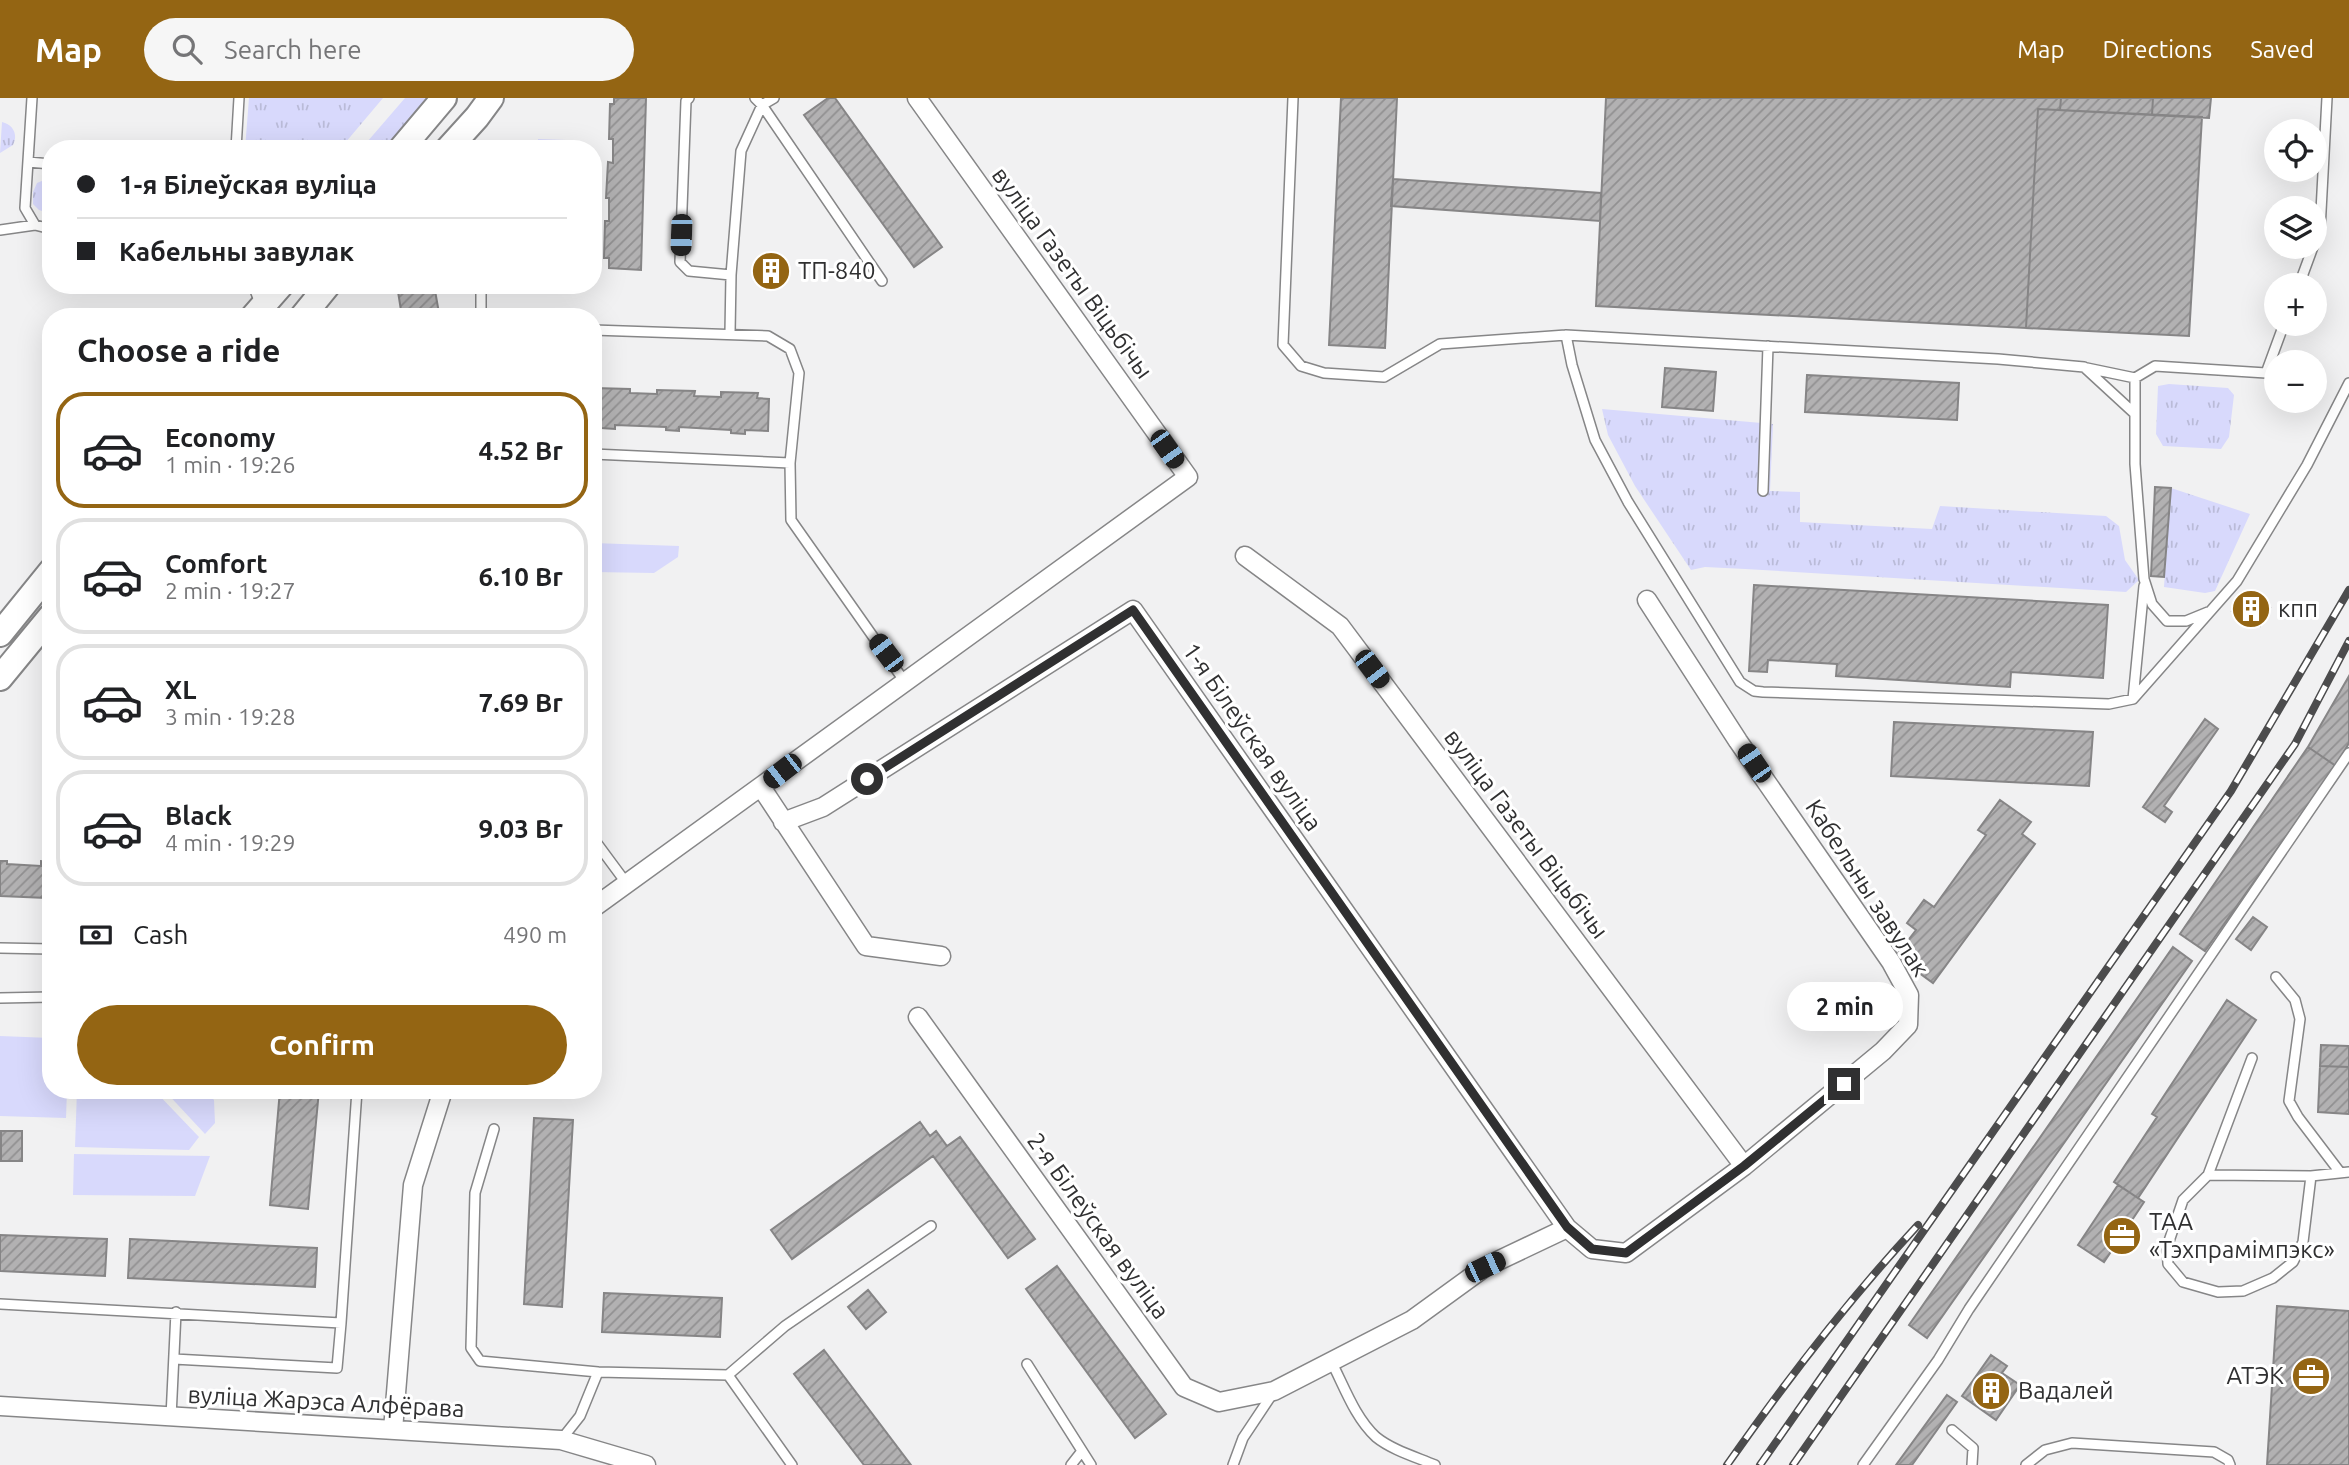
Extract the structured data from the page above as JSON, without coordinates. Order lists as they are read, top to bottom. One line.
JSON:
{"streets":{"street":["вуліца Газеты Віцьбічы","1-я Білеўская вуліца","Кабельны завулак","2-я Білеўская вуліца","вуліца Жарэса Алфёрава"]},"crossings":[["вуліца Газеты Віцьбічы","Кабельны завулак"],["1-я Білеўская вуліца","Кабельны завулак"],["1-я Білеўская вуліца","2-я Білеўская вуліца"],["Кабельны завулак","2-я Білеўская вуліца"]],"places":{"building":["ТП-840","кпп","Вадалей"],"office":["ТАА «Тэхпрамімпэкс»","АТЭК"]},"page":{"header":"Map","search":"Search here","nav":["Map","Directions","Saved"],"map_buttons":["+","−"],"banner":["1-я Білеўская вуліца","Кабельны завулак"],"heading":"Choose a ride","list":[{"name":"Economy","note":"1 min · 19:26","value":"4.52 Br"},{"name":"Comfort","note":"2 min · 19:27","value":"6.10 Br"},{"name":"XL","note":"3 min · 19:28","value":"7.69 Br"},{"name":"Black","note":"4 min · 19:29","value":"9.03 Br"}],"pay":["Cash","490 m"],"bubble":"2 min","buttons":"Confirm"}}
